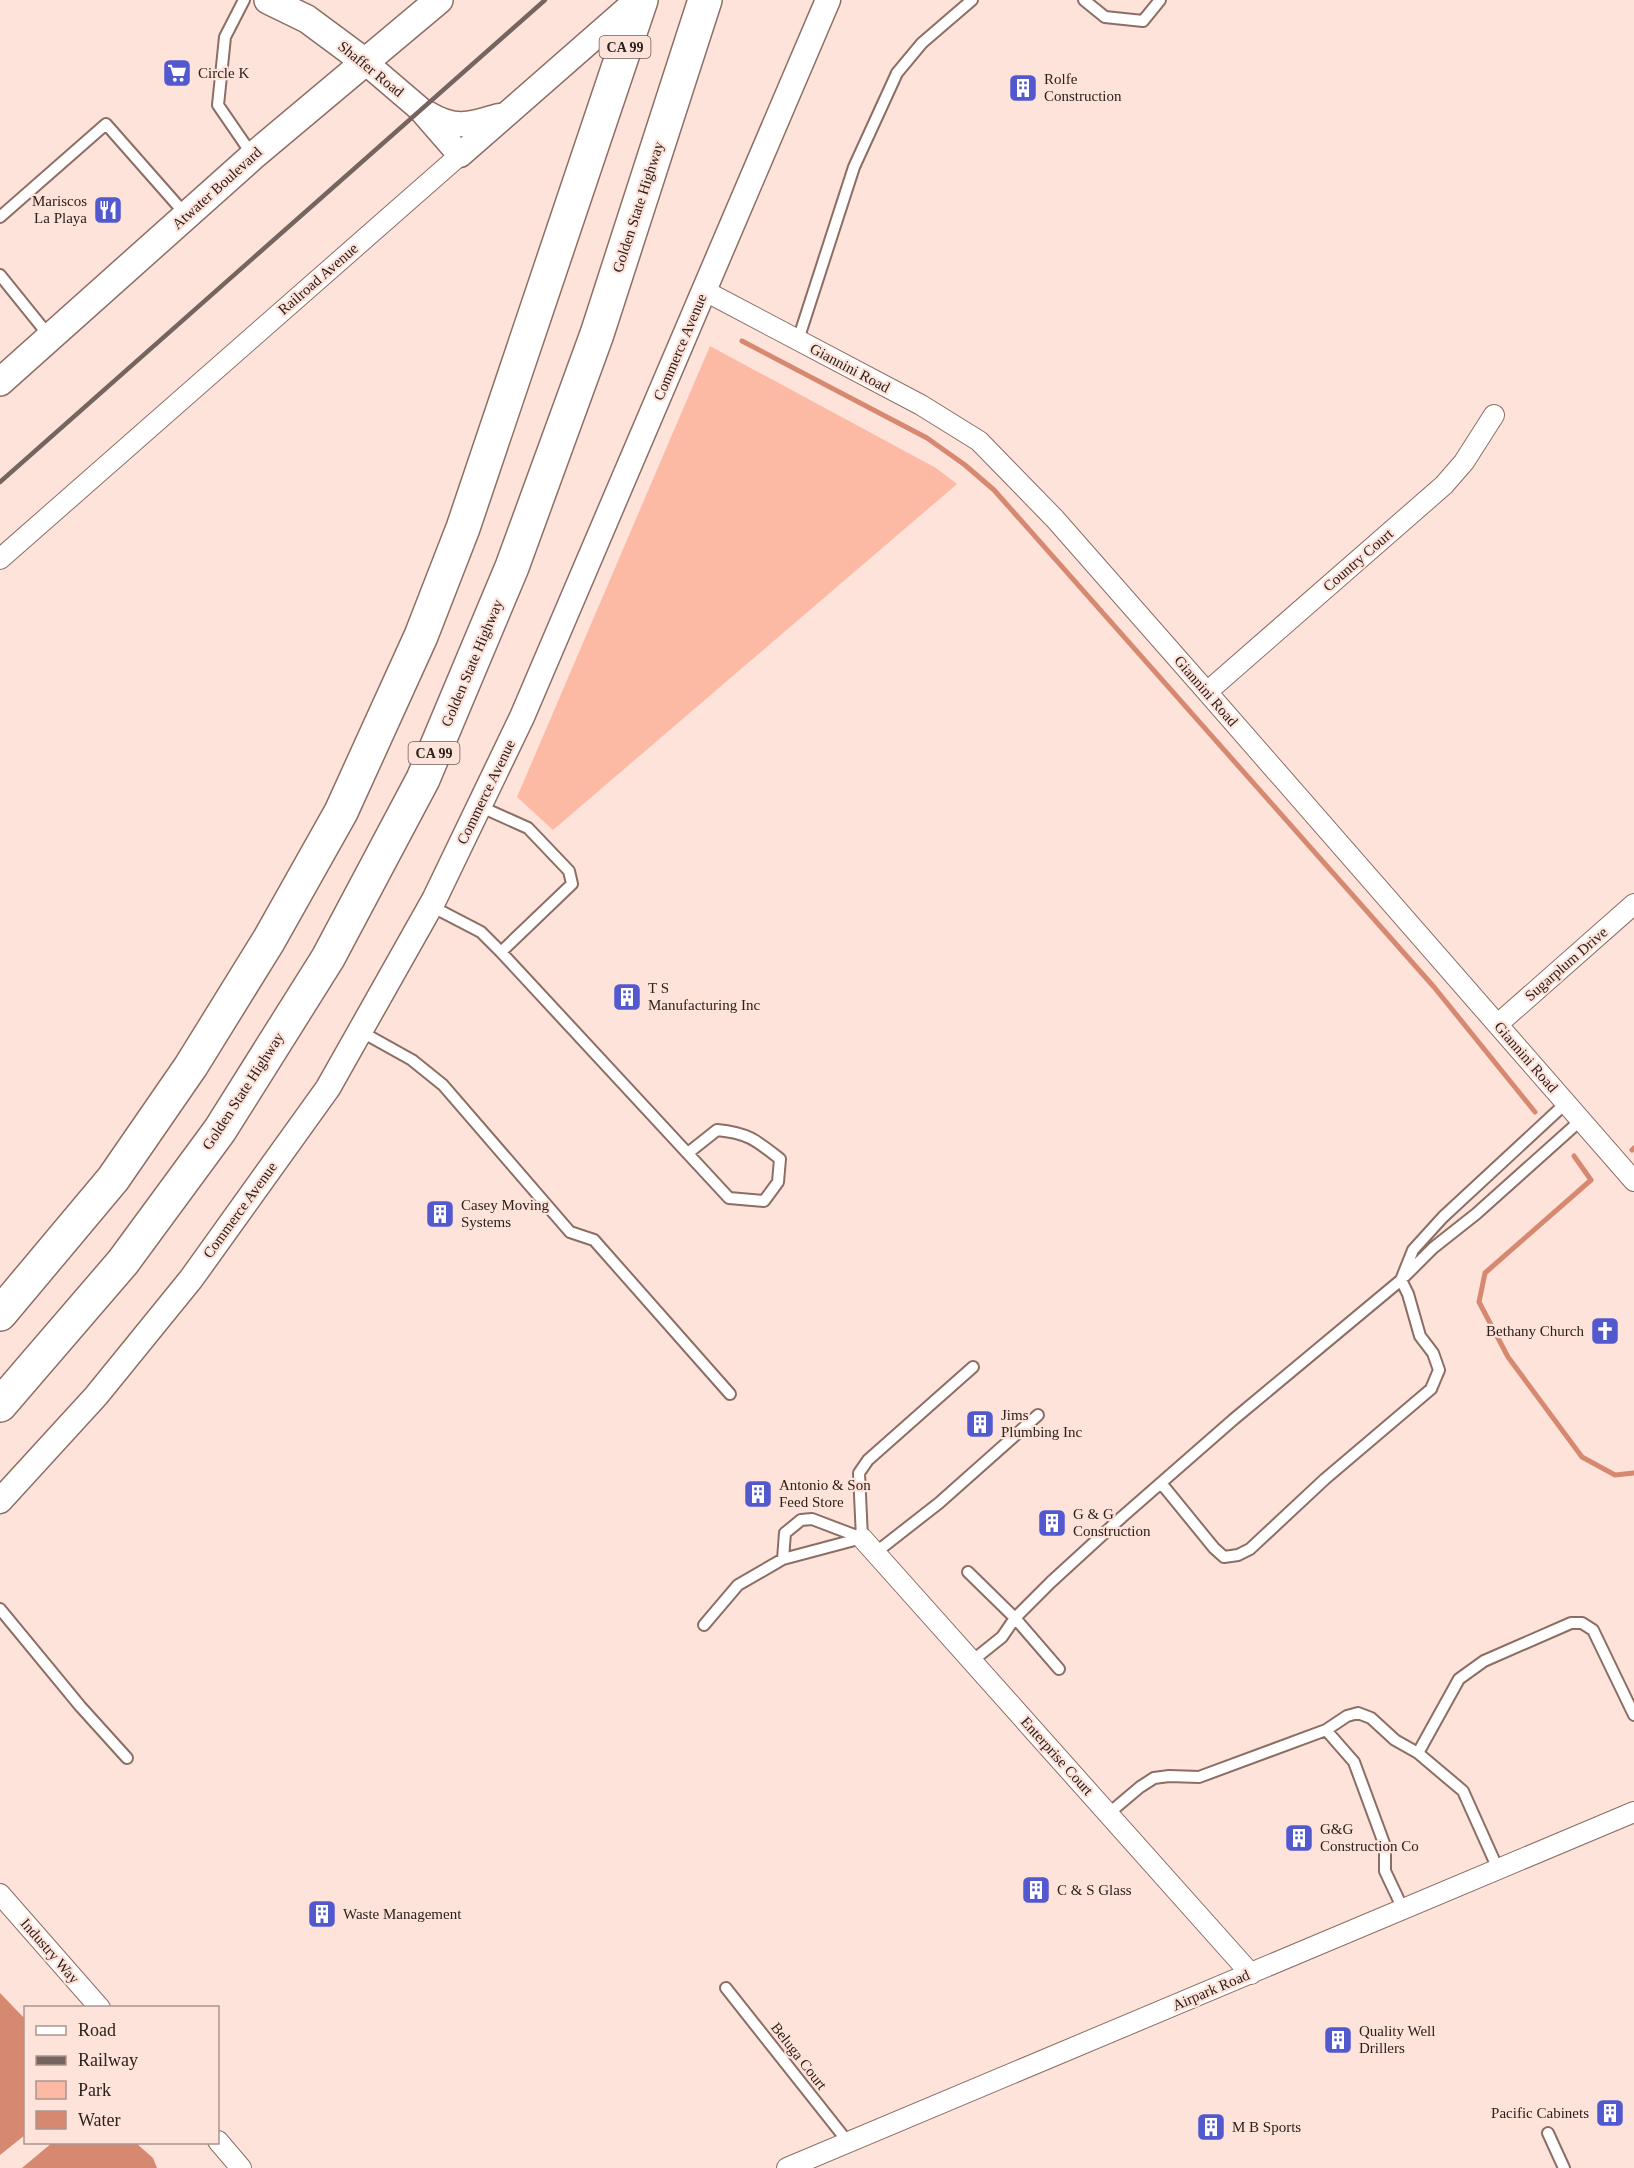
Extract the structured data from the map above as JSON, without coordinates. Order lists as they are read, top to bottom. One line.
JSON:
{"streets":{"highway":["CA 99","Golden State Highway"],"main road":["Shaffer Road","Atwater Boulevard"],"street":["Railroad Avenue","Commerce Avenue","Giannini Road","Country Court","Sugarplum Drive","Enterprise Court","Industry Way","Airpark Road"],"lane":["Beluga Court"]},"crossings":[["CA 99","Railroad Avenue"],["Shaffer Road","Atwater Boulevard"],["Shaffer Road","Railroad Avenue"],["Commerce Avenue","Giannini Road"],["Giannini Road","Country Court"],["Giannini Road","Sugarplum Drive"],["Enterprise Court","Airpark Road"],["Airpark Road","Beluga Court"]],"places":{"supermarket":["Circle K"],"building":["Rolfe Construction","T S Manufacturing Inc","Casey Moving Systems","Jims Plumbing Inc","Antonio & Son Feed Store","G & G Construction","G&G Construction Co","C & S Glass","Waste Management","Quality Well Drillers","Pacific Cabinets","M B Sports"],"restaurant":["Mariscos La Playa"],"church":["Bethany Church"]},"legend":["Road","Railway","Park","Water"]}
